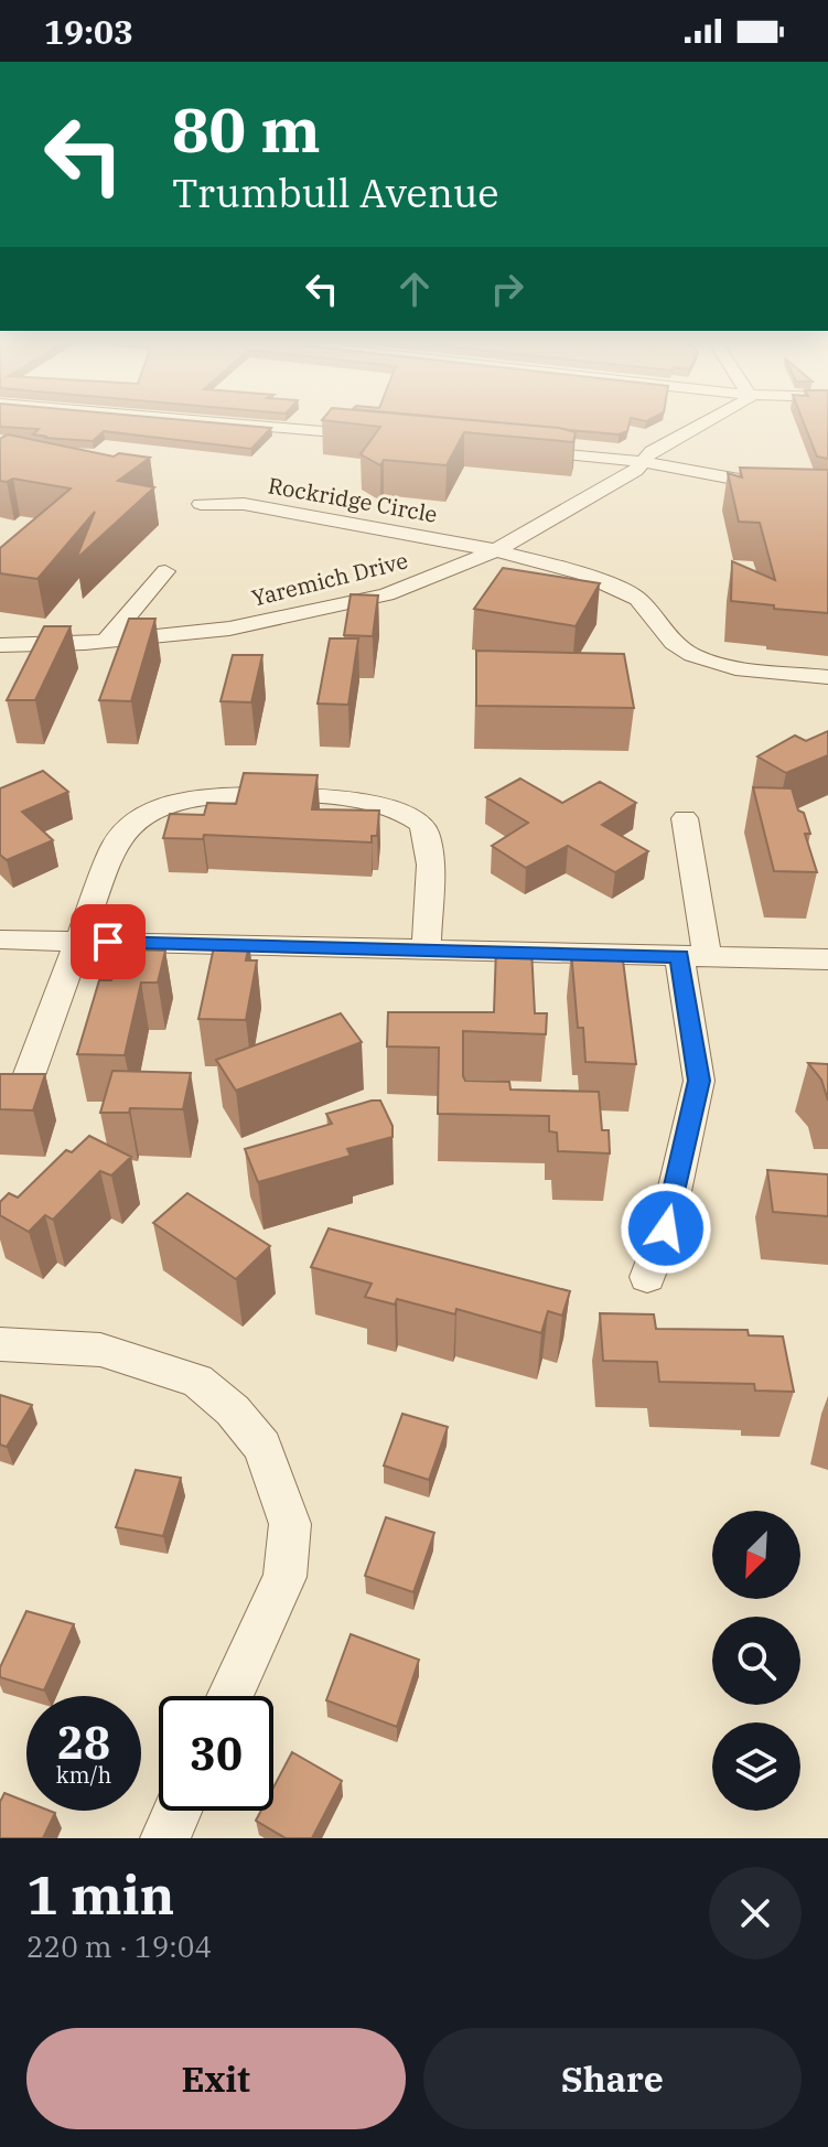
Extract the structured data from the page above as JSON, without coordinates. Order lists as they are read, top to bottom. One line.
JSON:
{"streets":{"street":["Rockridge Circle","Yaremich Drive"]},"crossings":[["Rockridge Circle","Yaremich Drive"]],"north":"bottom left","page":{"status":"19:03","turn":["80 m","Trumbull Avenue"],"speed":"28 km/h","limit":"30","heading":["1 min","220 m · 19:04"],"buttons":["Exit","Share"]}}
